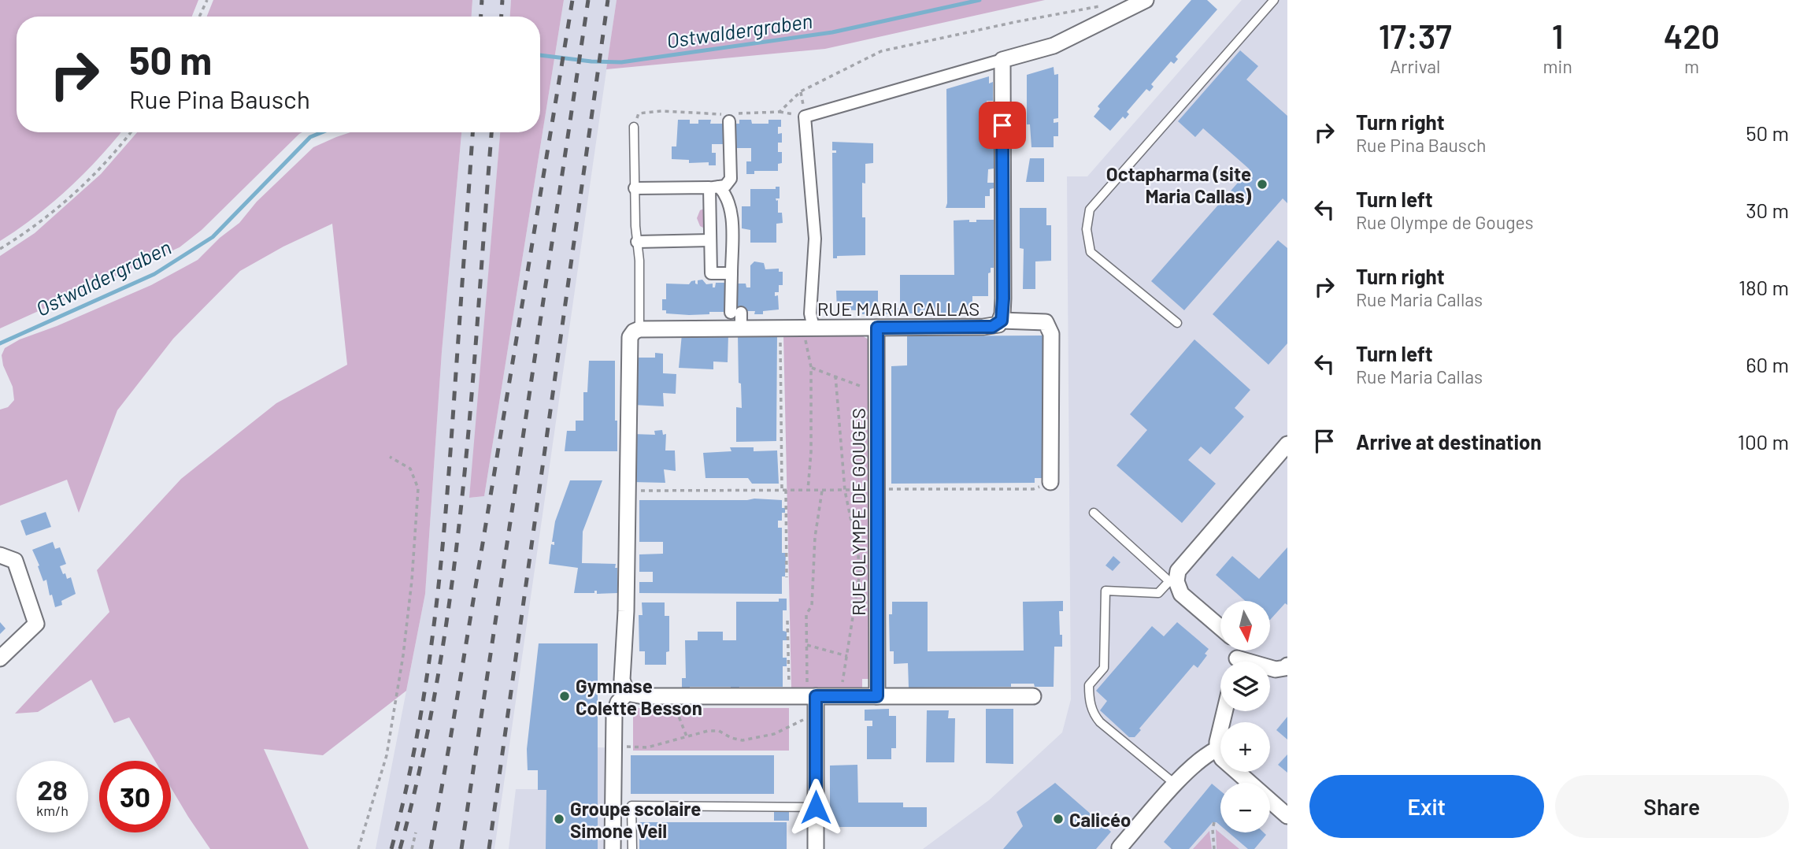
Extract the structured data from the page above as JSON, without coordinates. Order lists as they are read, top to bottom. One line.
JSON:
{"streets":{"street":["RUE MARIA CALLAS","RUE OLYMPE DE GOUGES"]},"crossings":[["RUE MARIA CALLAS","RUE OLYMPE DE GOUGES"]],"water":["Ostwaldergraben"],"places":["Octapharma (site Maria Callas)","Gymnase Colette Besson","Groupe scolaire Simone Veil","Calicéo"],"north":"bottom","page":{"eta":["17:37","Arrival","1","min","420","m"],"turn":["50 m","Rue Pina Bausch"],"list":[{"name":"Turn right","note":"Rue Pina Bausch","value":"50 m"},{"name":"Turn left","note":"Rue Olympe de Gouges","value":"30 m"},{"name":"Turn right","note":"Rue Maria Callas","value":"180 m"},{"name":"Turn left","note":"Rue Maria Callas","value":"60 m"},{"name":"Arrive at destination","value":"100 m"}],"map_buttons":["+","−"],"speed":"28 km/h","limit":"30","buttons":["Exit","Share"]}}
